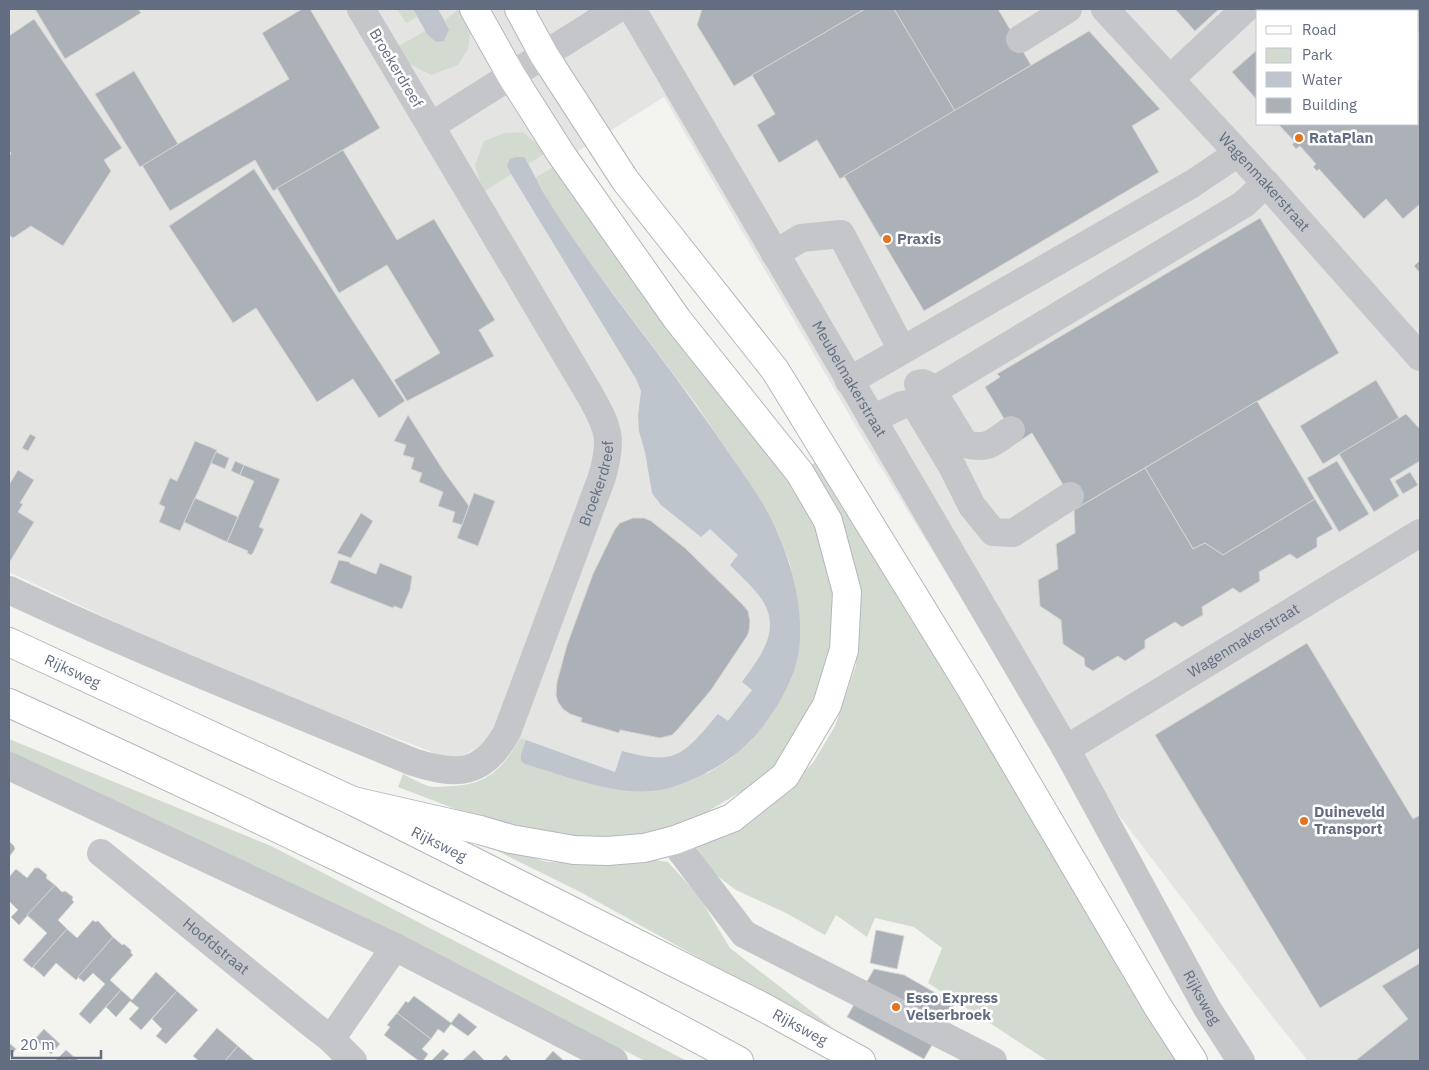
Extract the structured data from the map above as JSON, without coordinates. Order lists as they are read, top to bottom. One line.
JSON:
{"streets":{"main road":["Rijksweg"],"street":["Broekerdreef","Wagenmakerstraat","Meubelmakerstraat","Hoofdstraat"]},"crossings":[["Wagenmakerstraat","Meubelmakerstraat"],["Wagenmakerstraat","Rijksweg"],["Meubelmakerstraat","Rijksweg"]],"places":["RataPlan","Praxis","Duineveld Transport","Esso Express Velserbroek"],"legend":["Road","Park","Water","Building"],"scale_bar":"20 m"}
